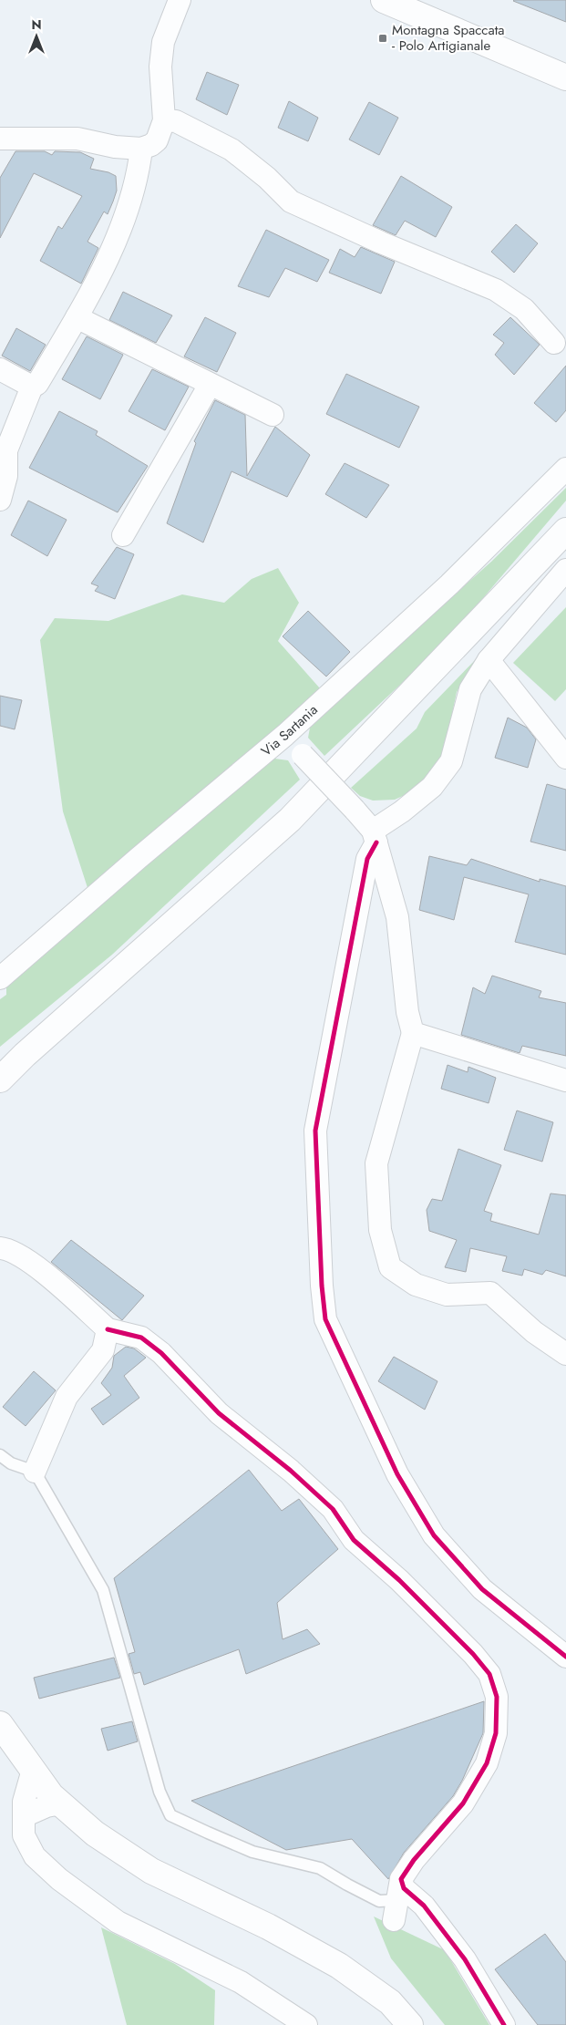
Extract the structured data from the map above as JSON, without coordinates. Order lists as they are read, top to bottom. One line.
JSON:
{"streets":{"street":["Via Sartania"]},"places":{"transit":["Montagna Spaccata - Polo Artigianale"]},"north":"top"}
